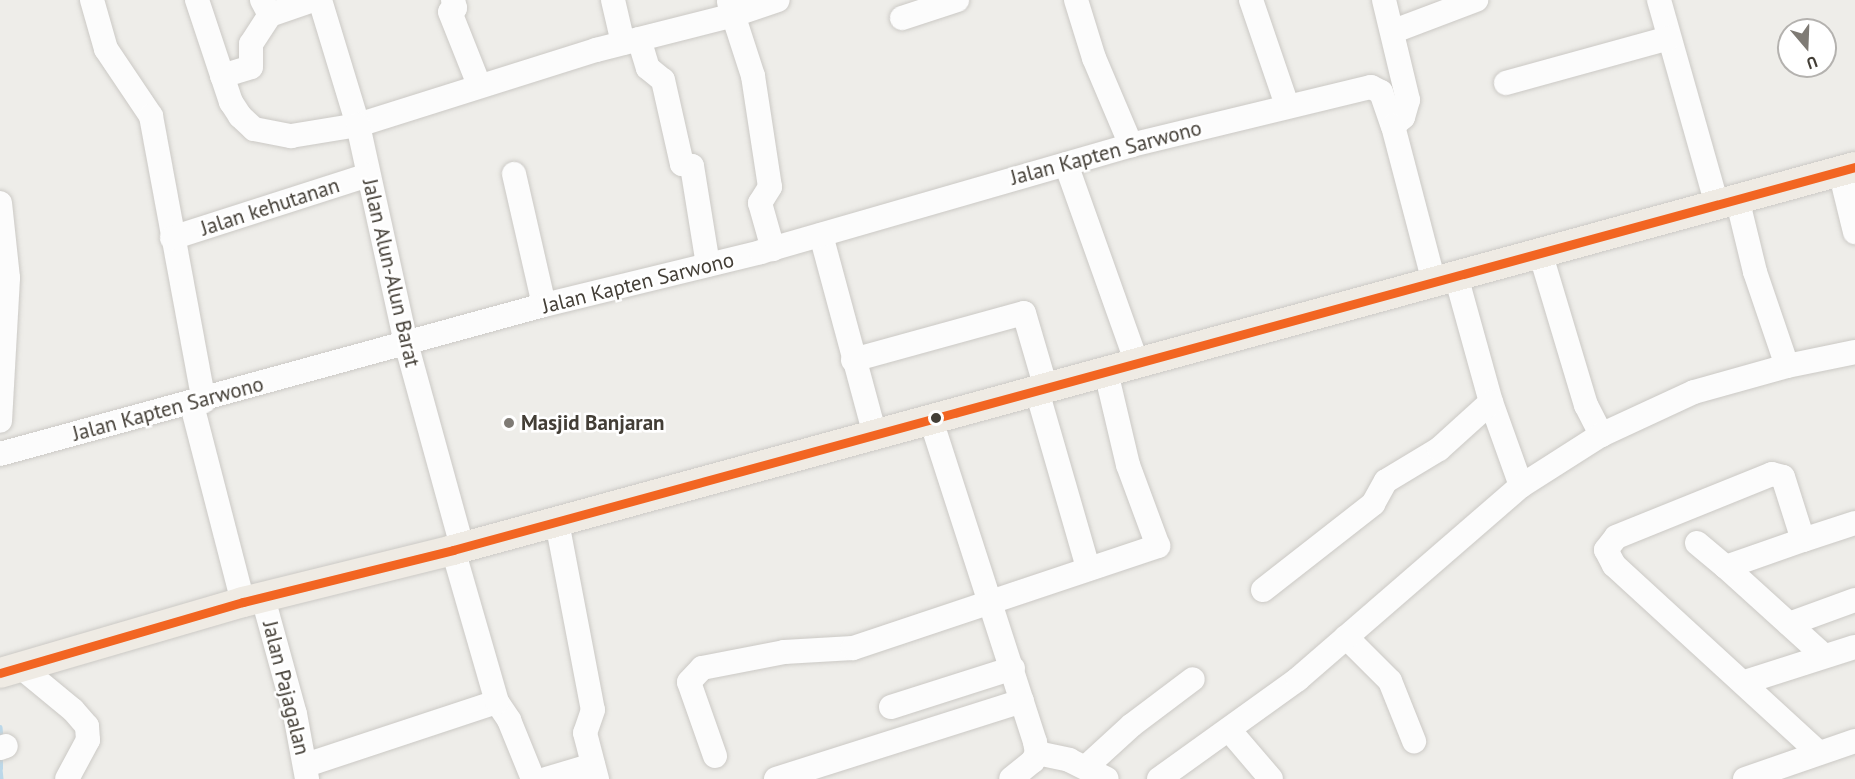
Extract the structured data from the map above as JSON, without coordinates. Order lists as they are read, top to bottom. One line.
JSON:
{"streets":{"street":["Jalan Kapten Sarwono","Jalan kehutanan","Jalan Alun-Alun Barat","Jalan Pajagalan"]},"crossings":[["Jalan Kapten Sarwono","Jalan Alun-Alun Barat"],["Jalan Kapten Sarwono","Jalan Pajagalan"],["Jalan kehutanan","Jalan Alun-Alun Barat"],["Jalan kehutanan","Jalan Pajagalan"]],"places":["Masjid Banjaran"],"north":"bottom"}
